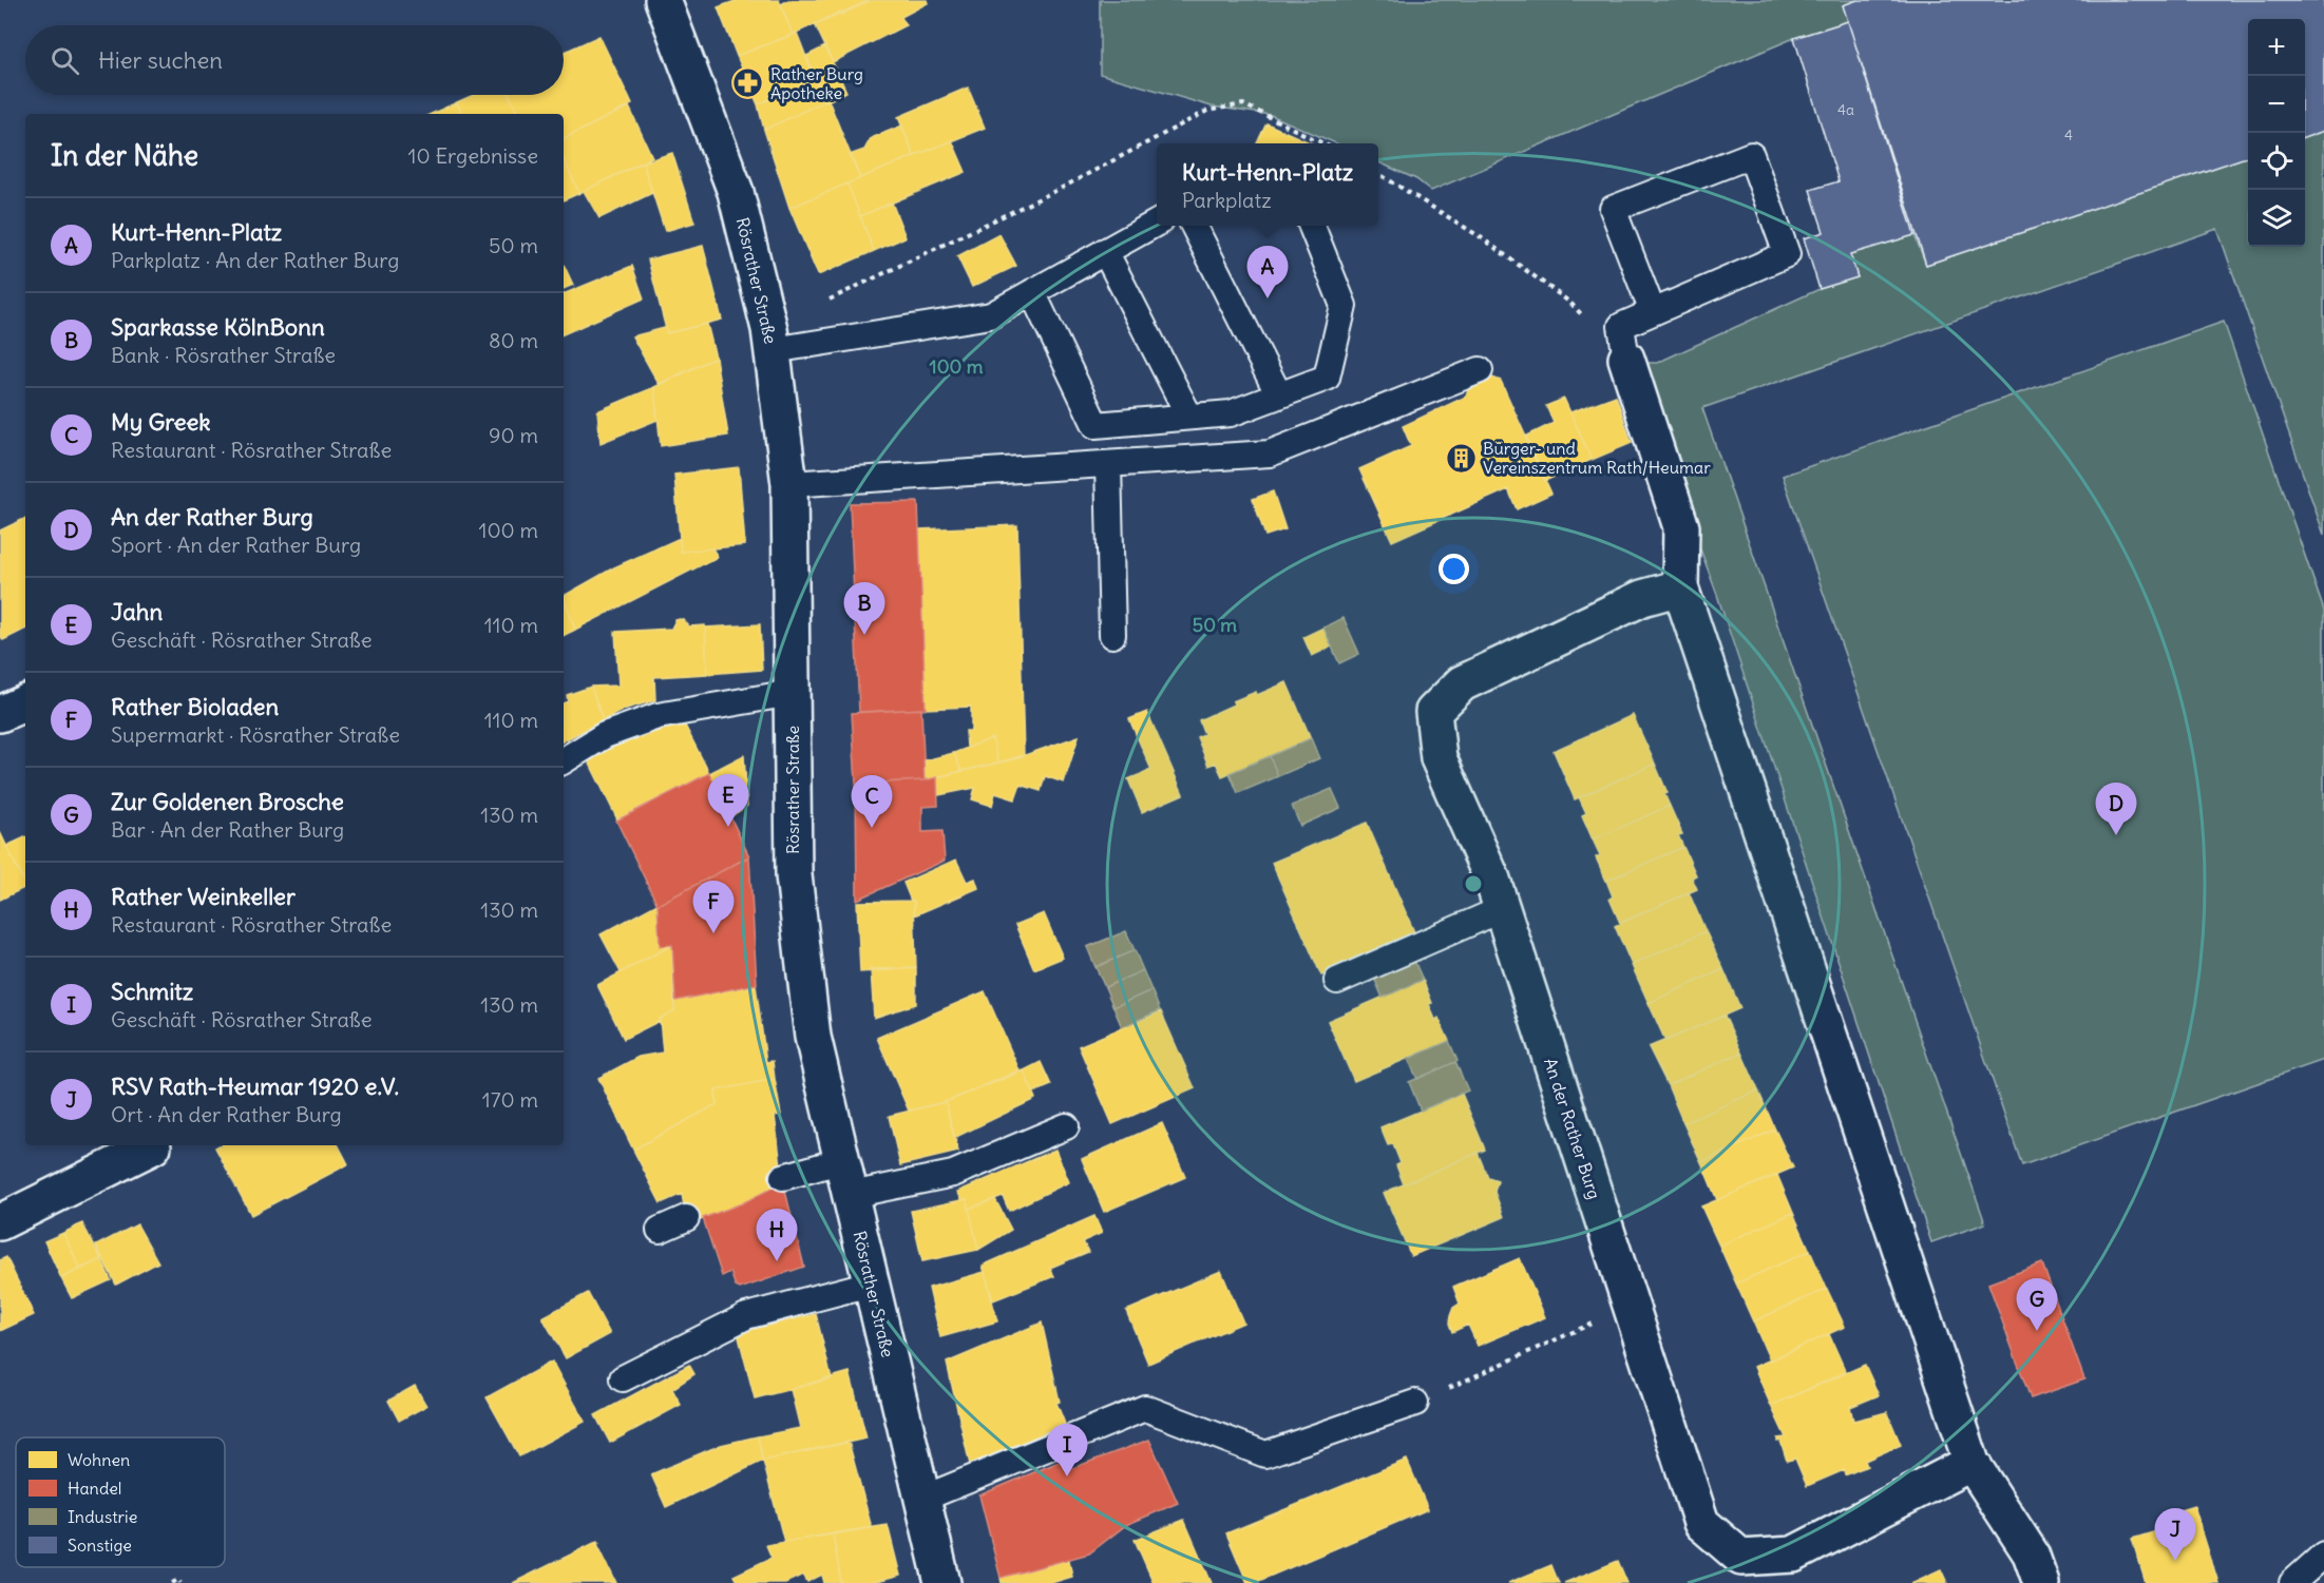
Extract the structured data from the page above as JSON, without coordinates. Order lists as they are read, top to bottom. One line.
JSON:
{"streets":{"street":["Rösrather Straße","An der Rather Burg"]},"places":{"pharmacy":["Rather Burg Apotheke"],"building":["Bürger- und Vereinszentrum Rath/Heumar"]},"house_numbers":["4a","4"],"legend":["Wohnen","Handel","Industrie","Sonstige"],"page":{"map_buttons":["+","−"],"search":"Hier suchen","heading":["In der Nähe","10 Ergebnisse"],"popup":["Kurt-Henn-Platz","Parkplatz"],"list":[{"mark":"A","name":"Kurt-Henn-Platz","note":"Parkplatz · An der Rather Burg","value":"50 m"},{"mark":"B","name":"Sparkasse KölnBonn","note":"Bank · Rösrather Straße","value":"80 m"},{"mark":"C","name":"My Greek","note":"Restaurant · Rösrather Straße","value":"90 m"},{"mark":"D","name":"An der Rather Burg","note":"Sport · An der Rather Burg","value":"100 m"},{"mark":"E","name":"Jahn","note":"Geschäft · Rösrather Straße","value":"110 m"},{"mark":"F","name":"Rather Bioladen","note":"Supermarkt · Rösrather Straße","value":"110 m"},{"mark":"G","name":"Zur Goldenen Brosche","note":"Bar · An der Rather Burg","value":"130 m"},{"mark":"H","name":"Rather Weinkeller","note":"Restaurant · Rösrather Straße","value":"130 m"},{"mark":"I","name":"Schmitz","note":"Geschäft · Rösrather Straße","value":"130 m"},{"mark":"J","name":"RSV Rath-Heumar 1920 e.V.","note":"Ort · An der Rather Burg","value":"170 m"}],"pins":["A","B","E","C","D","F","H","G","I","J"]},"rings":["100 m","50 m"]}
